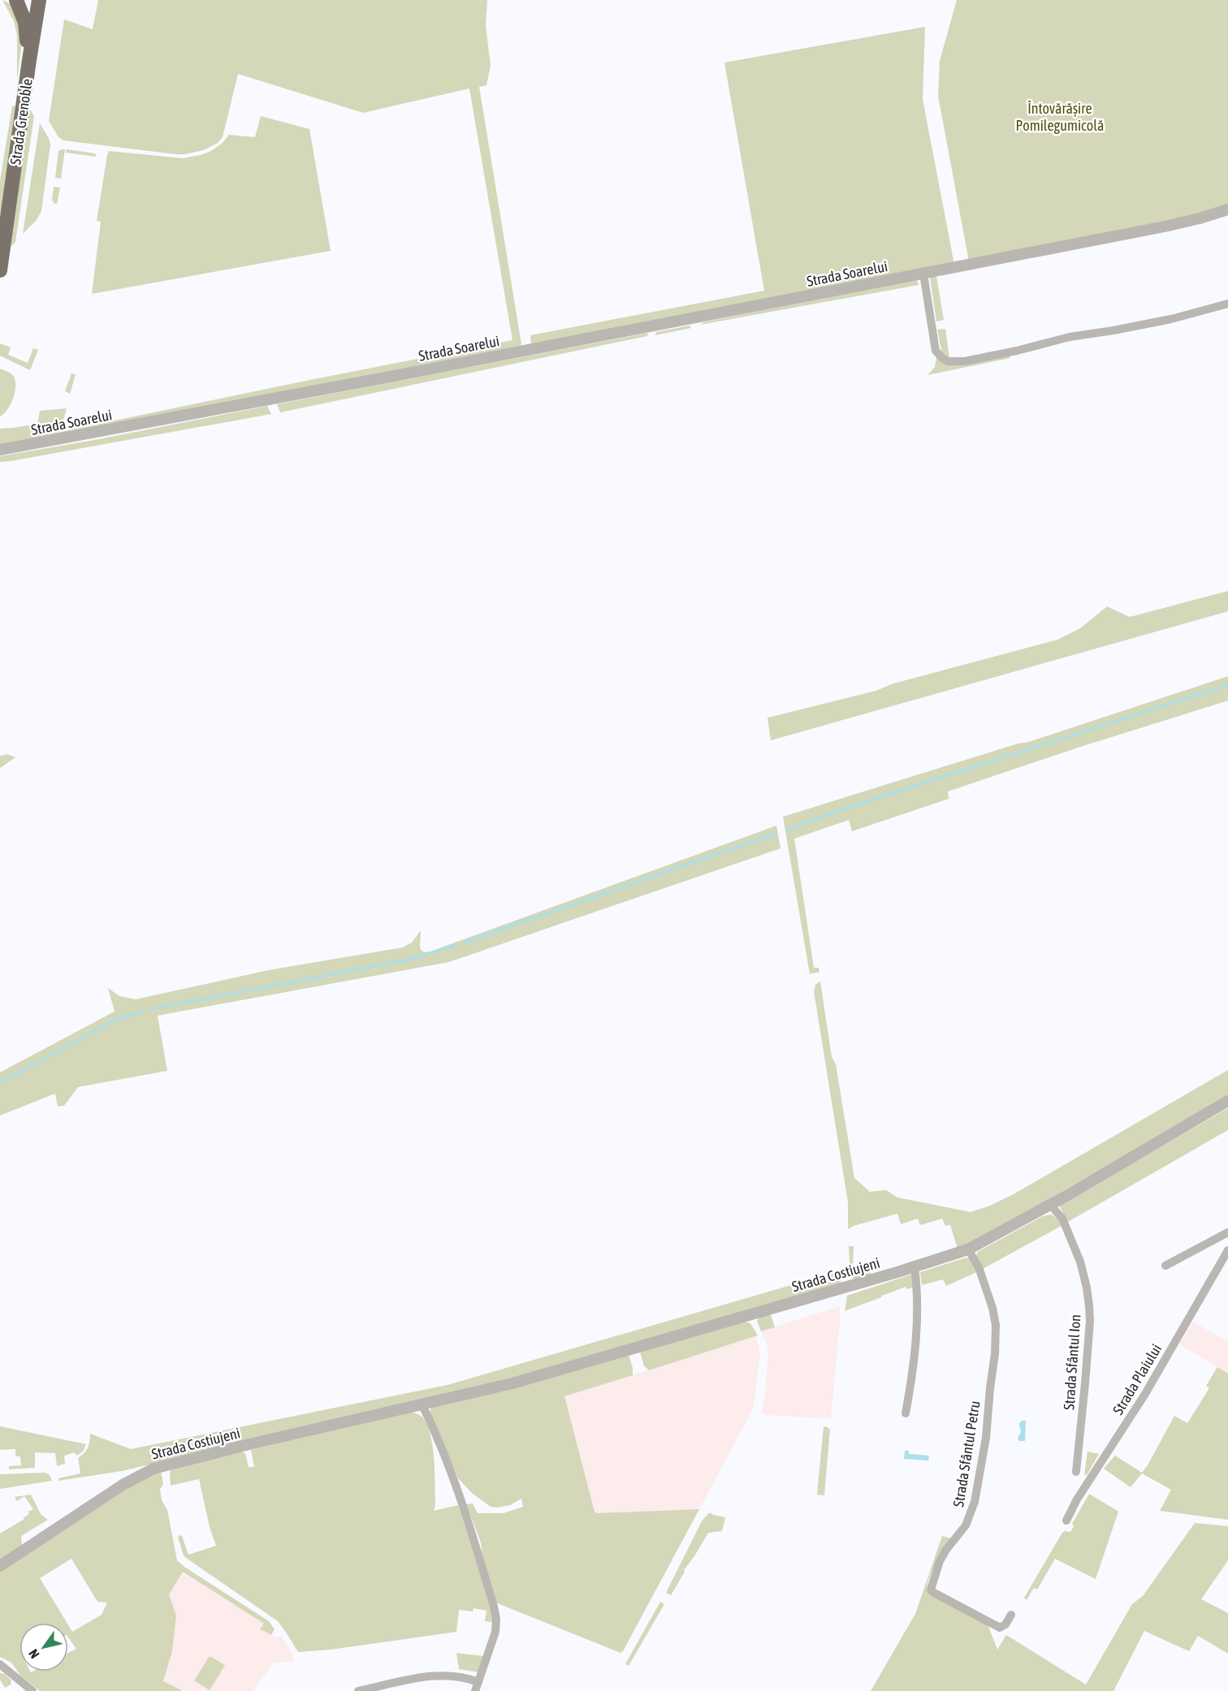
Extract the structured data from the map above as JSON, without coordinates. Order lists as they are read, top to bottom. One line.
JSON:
{"streets":{"highway":["Strada Grenoble"],"street":["Strada Soarelui","Strada Costiujeni","Strada Sfântul Ion","Strada Plaiului","Strada Sfântul Petru"]},"crossings":[["Strada Costiujeni","Strada Sfântul Ion"],["Strada Costiujeni","Strada Sfântul Petru"]],"parks":["Întovărășire Pomilegumicolă"],"north":"bottom left"}
